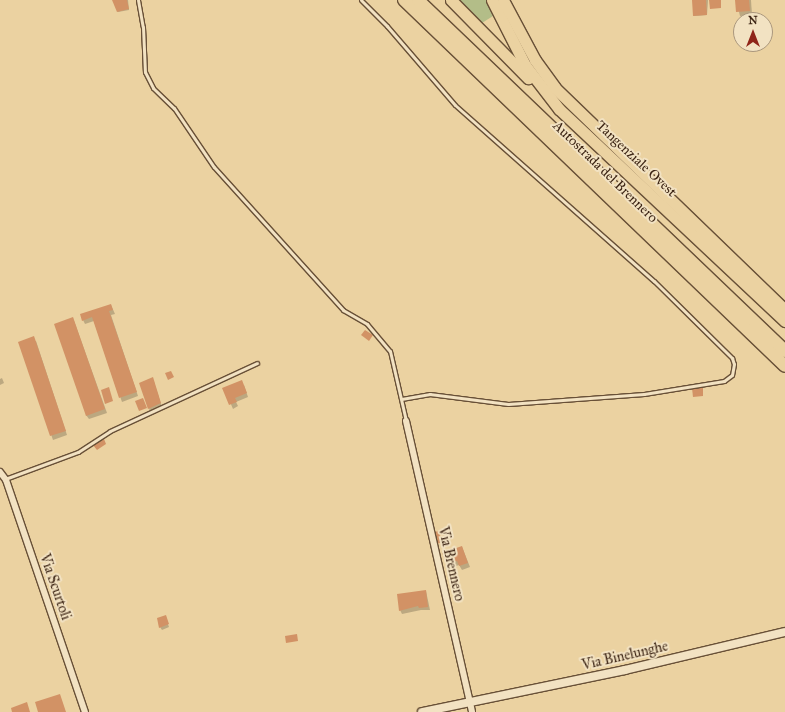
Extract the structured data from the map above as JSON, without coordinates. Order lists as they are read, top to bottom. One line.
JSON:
{"streets":{"highway":["Tangenziale Ovest","Autostrada del Brennero"],"street":["Via Brennero","Via Scurtoli","Via Binelunghe"]},"crossings":[["Via Brennero","Via Binelunghe"]],"north":"top"}
